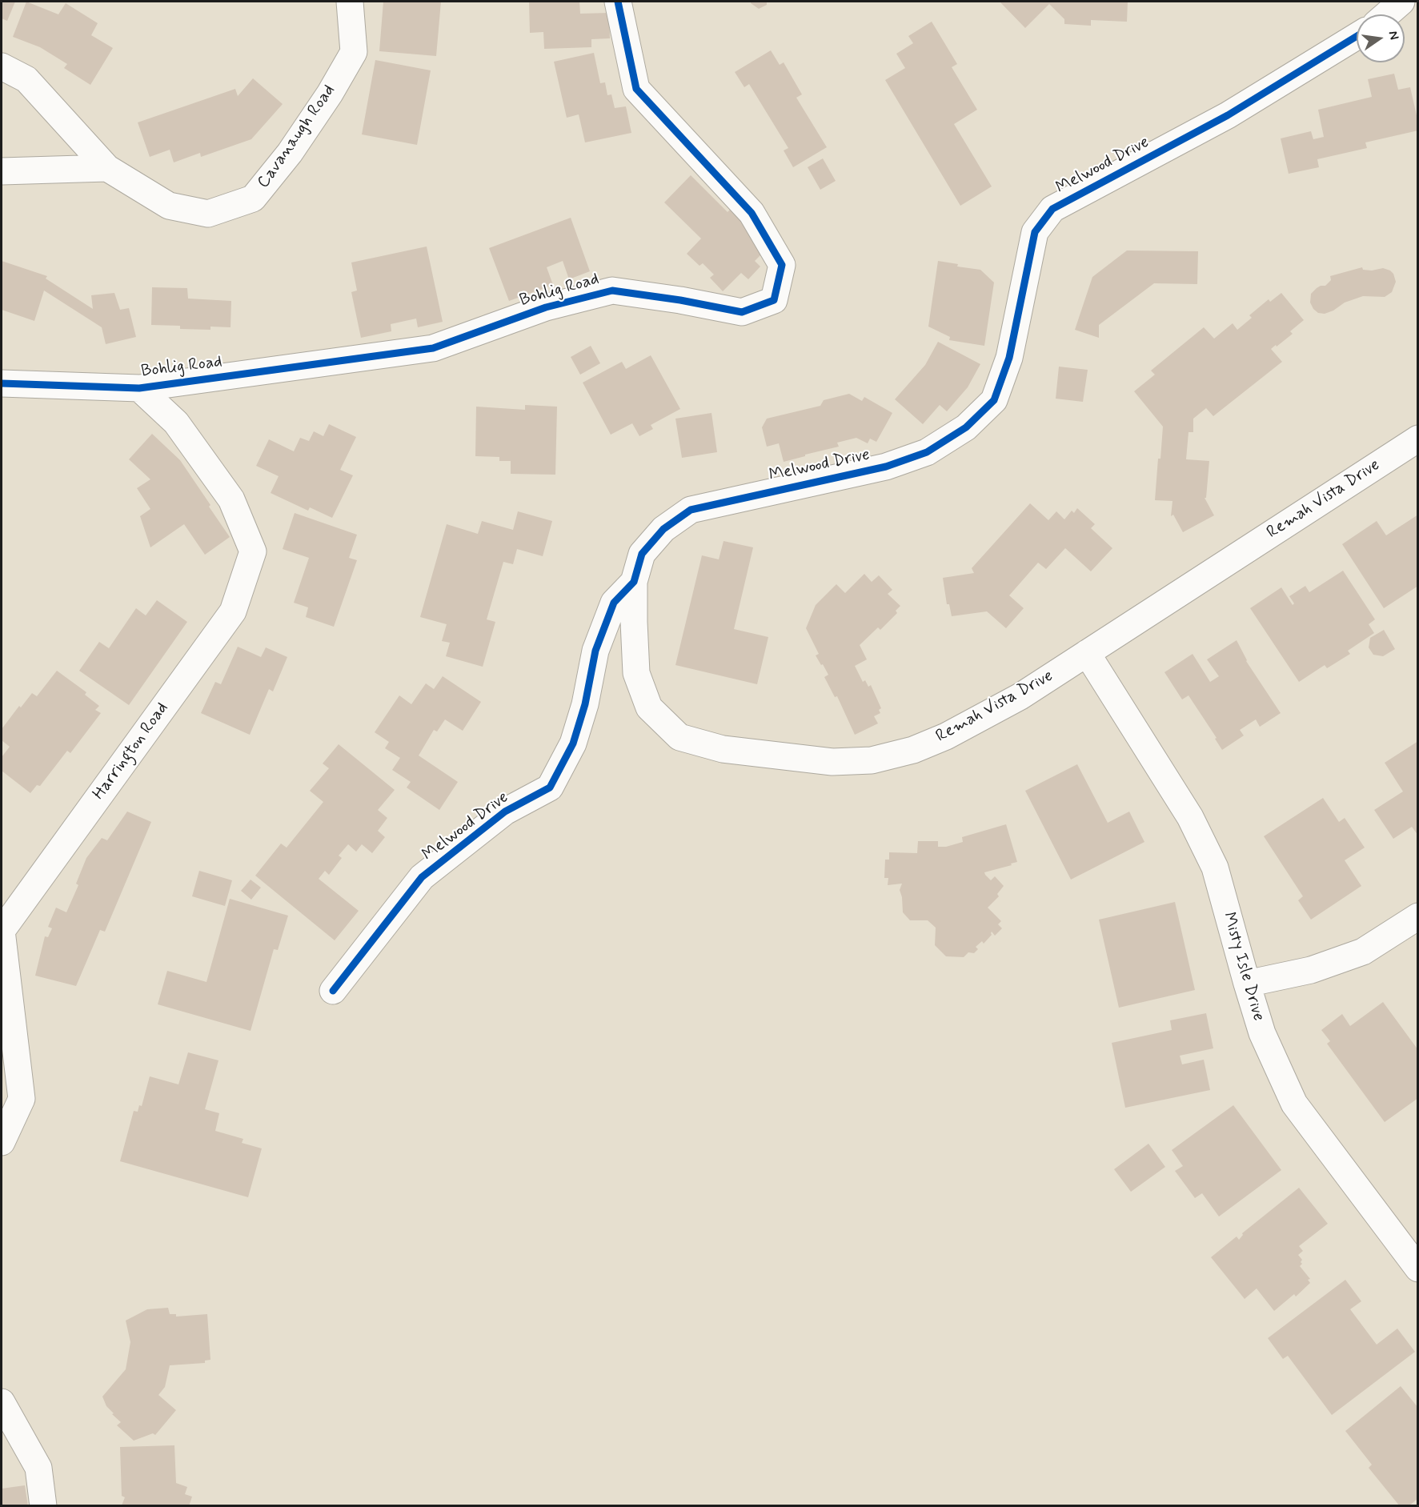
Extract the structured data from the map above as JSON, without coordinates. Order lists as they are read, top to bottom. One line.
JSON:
{"streets":{"street":["Cavanaugh Road","Melwood Drive","Bohlig Road","Remah Vista Drive","Harrington Road","Misty Isle Drive"]},"crossings":[["Melwood Drive","Remah Vista Drive"],["Bohlig Road","Harrington Road"],["Remah Vista Drive","Misty Isle Drive"]],"north":"right"}
